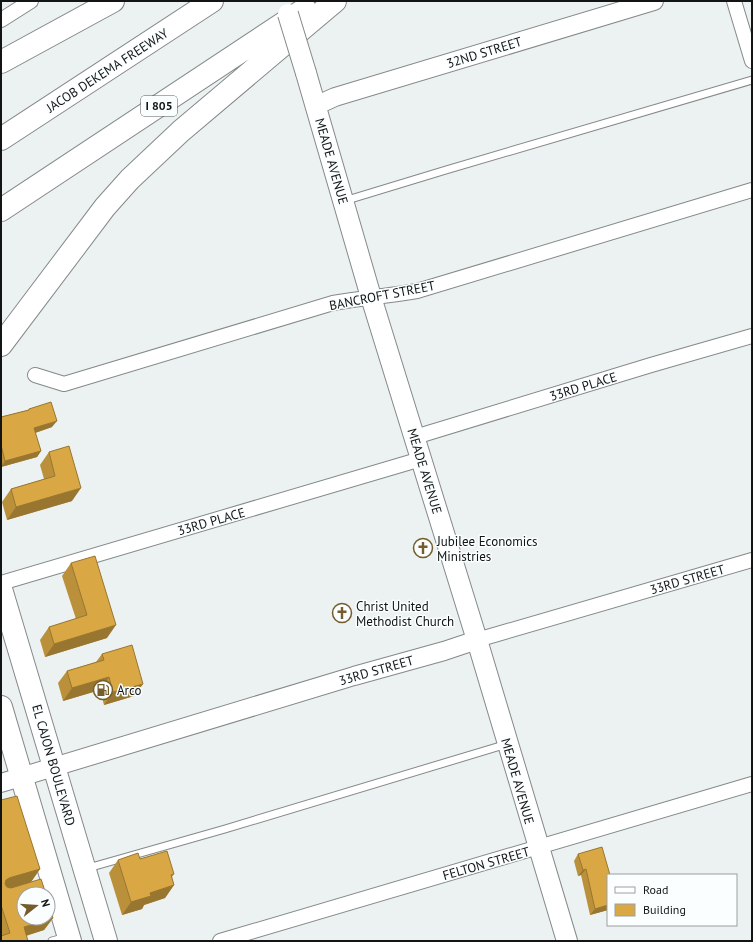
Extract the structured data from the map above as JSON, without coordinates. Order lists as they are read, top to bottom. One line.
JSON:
{"streets":{"main road":["JACOB DEKEMA FREEWAY","I 805","MEADE AVENUE","EL CAJON BOULEVARD"],"street":["32ND STREET","BANCROFT STREET","33RD PLACE","33RD STREET","FELTON STREET"]},"crossings":[["32ND STREET","MEADE AVENUE"],["MEADE AVENUE","BANCROFT STREET"],["MEADE AVENUE","33RD PLACE"],["MEADE AVENUE","33RD STREET"],["MEADE AVENUE","FELTON STREET"],["33RD STREET","EL CAJON BOULEVARD"]],"places":{"church":["Jubilee Economics Ministries","Christ United Methodist Church"],"fuel station":["Arco"]},"legend":["Road","Building"],"north":"right"}
